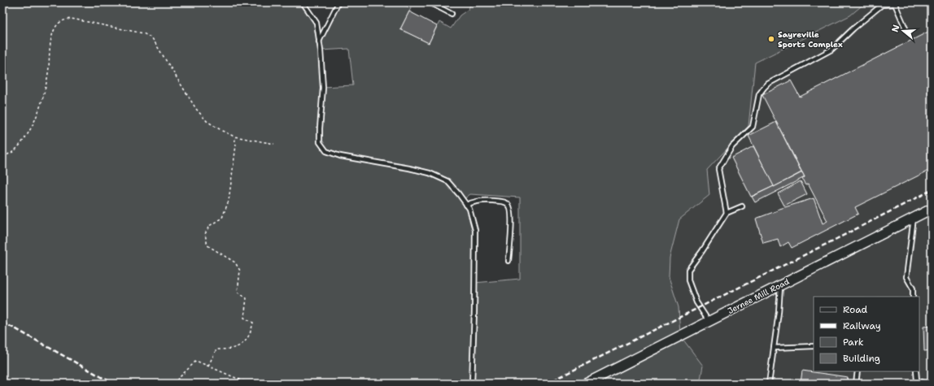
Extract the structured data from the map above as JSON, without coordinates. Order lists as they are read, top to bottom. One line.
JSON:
{"streets":{"street":["Jernee Mill Road"]},"places":["Sayreville Sports Complex"],"legend":["Road","Railway","Park","Building"],"north":"left"}
